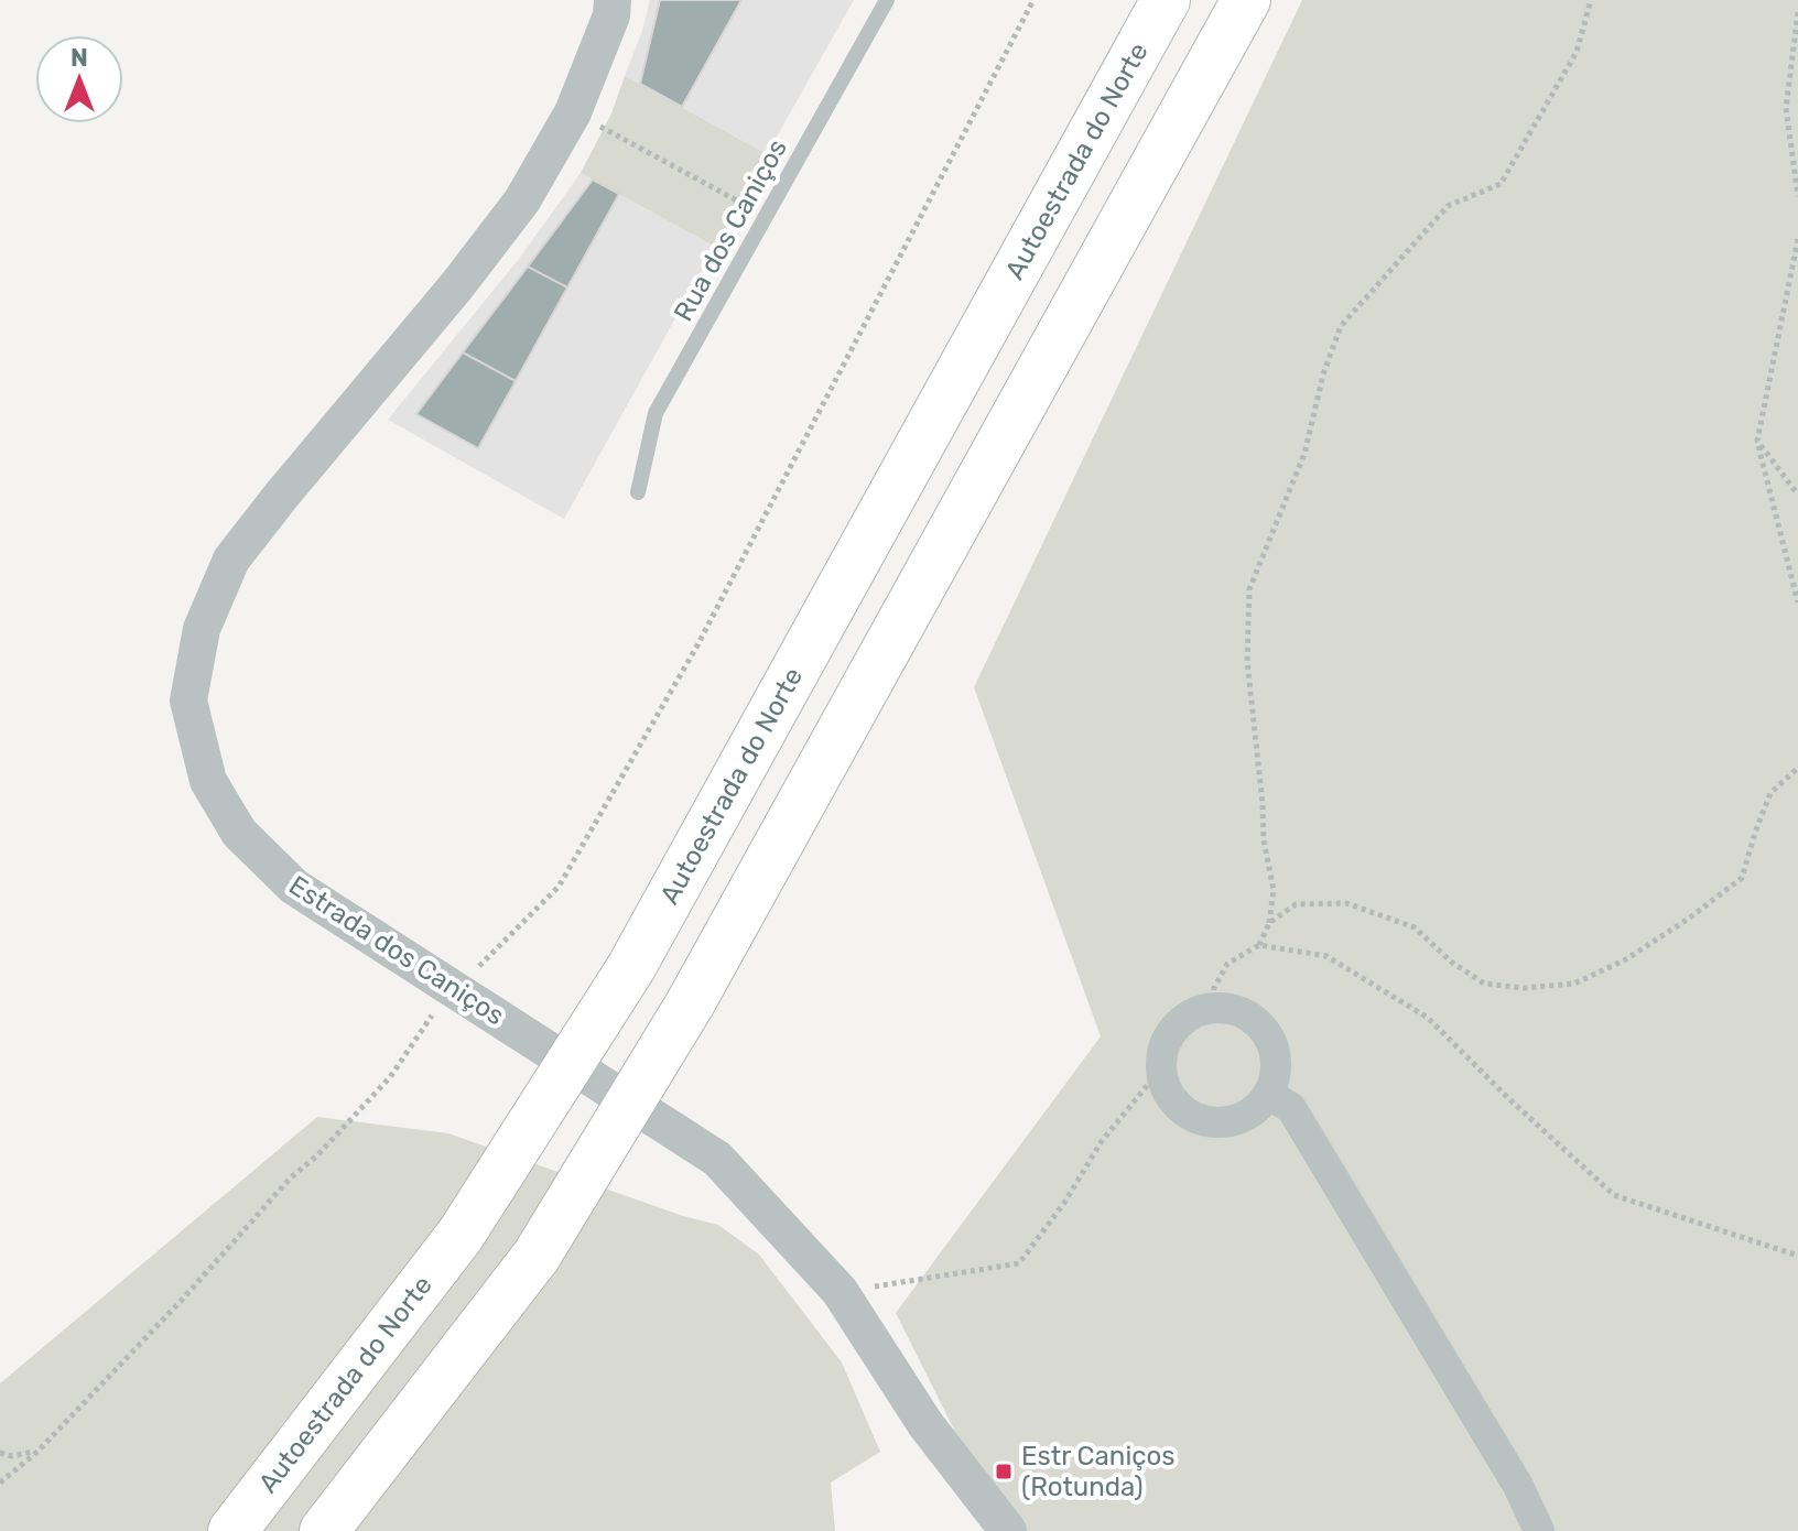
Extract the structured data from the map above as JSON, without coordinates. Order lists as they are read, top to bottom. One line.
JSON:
{"streets":{"highway":["Autoestrada do Norte"],"street":["Estrada dos Caniços"],"lane":["Rua dos Caniços"]},"places":{"transit":["Estr Caniços (Rotunda)"]},"north":"top"}
